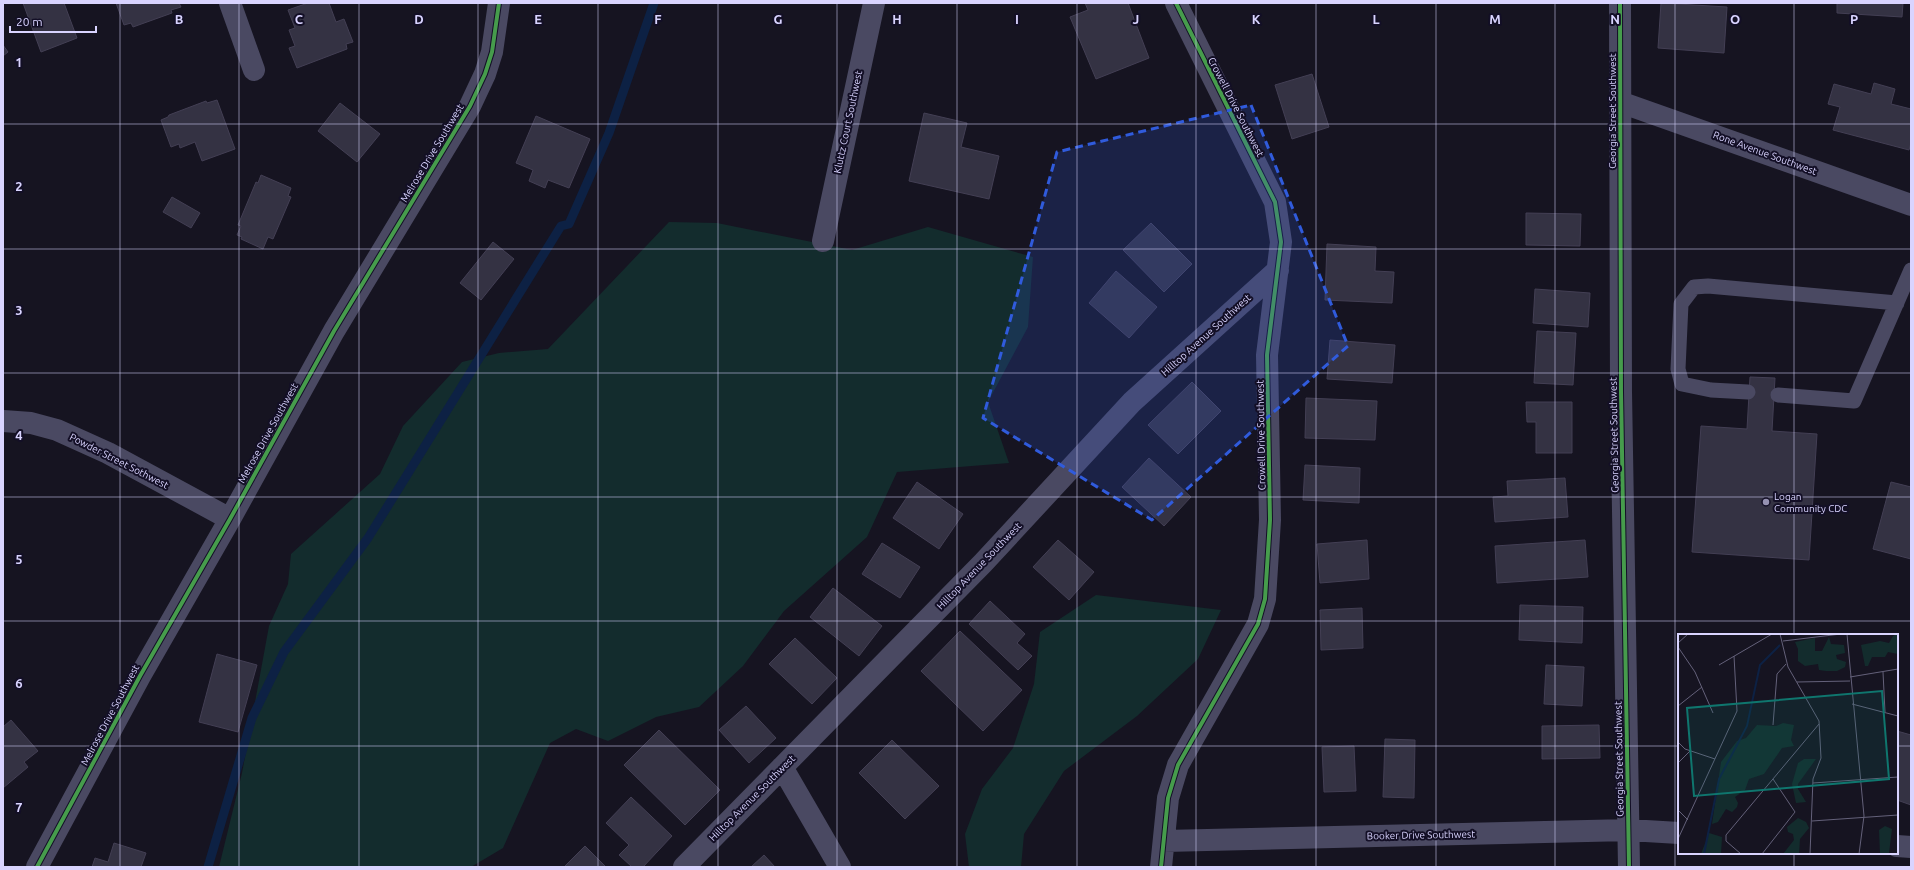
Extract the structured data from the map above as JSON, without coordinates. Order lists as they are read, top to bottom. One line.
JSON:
{"streets":{"street":["Crowell Drive Southwest","Georgia Street Southwest","Kluttz Court Southwest","Melrose Drive Southwest","Rone Avenue Southwest","Hilltop Avenue Southwest","Powder Street Sothwest","Booker Drive Southwest"]},"crossings":[["Crowell Drive Southwest","Hilltop Avenue Southwest"],["Crowell Drive Southwest","Booker Drive Southwest"],["Georgia Street Southwest","Rone Avenue Southwest"],["Georgia Street Southwest","Booker Drive Southwest"],["Melrose Drive Southwest","Powder Street Sothwest"]],"places":["Logan Community CDC"],"scale_bar":"20 m","grid":{"columns":["B","C","D","E","F","G","H","I","J","K","L","M","N","O","P"],"rows":["1","2","3","4","5","6","7"]}}
